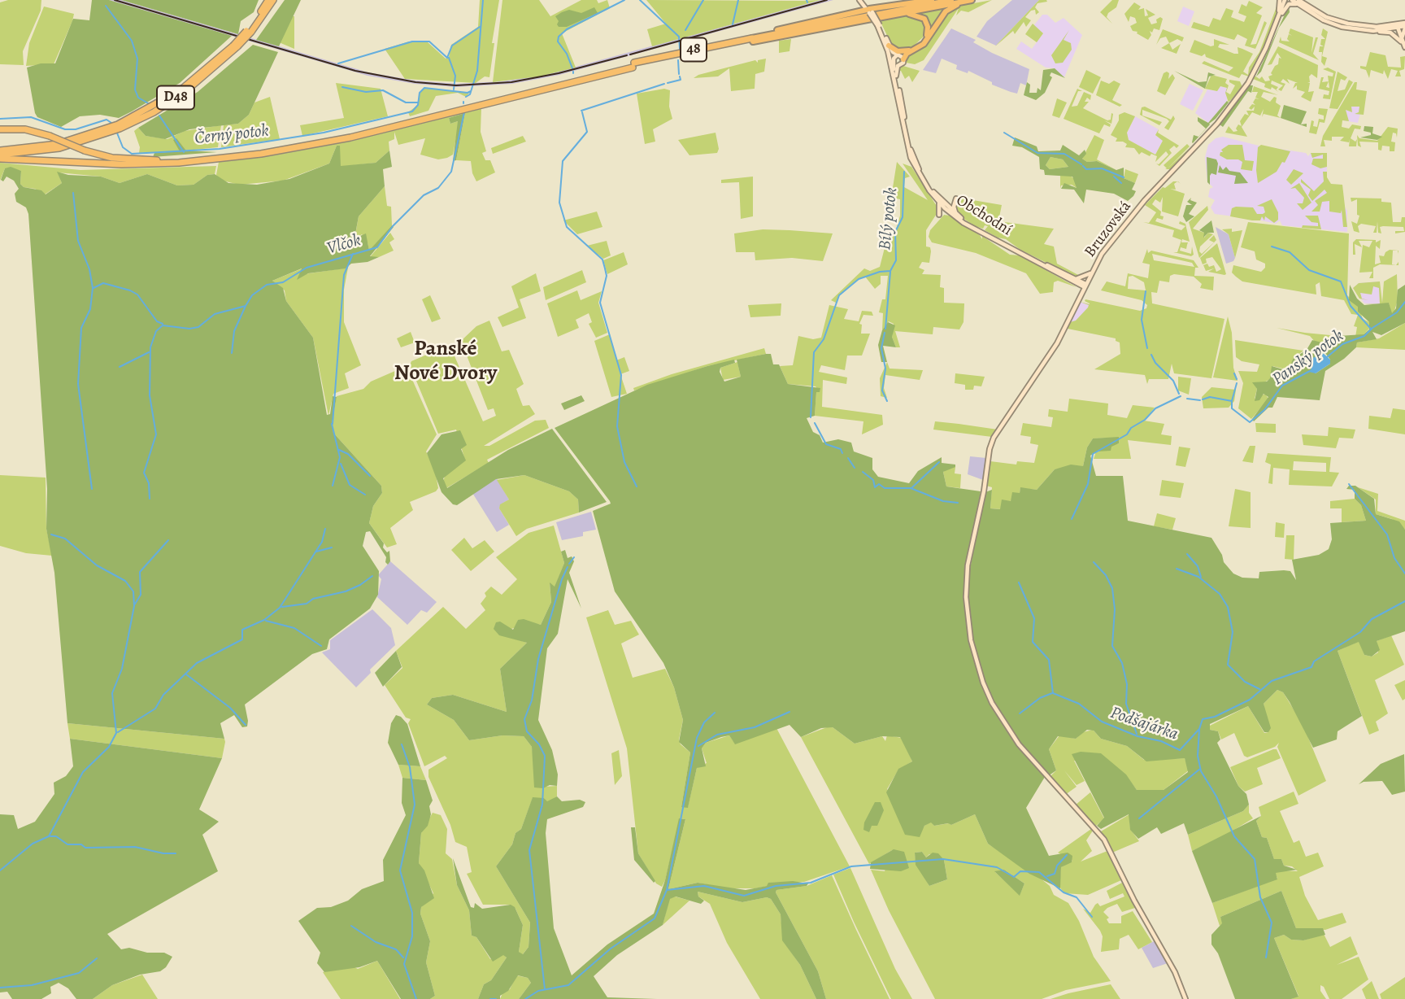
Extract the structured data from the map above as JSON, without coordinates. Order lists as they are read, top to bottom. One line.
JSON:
{"streets":{"highway":["48","D48"],"main road":["Obchodní","Bruzovská"]},"crossings":[["Obchodní","Bruzovská"]],"districts":["Panské Nové Dvory"],"water":["Černý potok","Bílý potok","Vlčok","Panský potok","Podšajárka"]}
